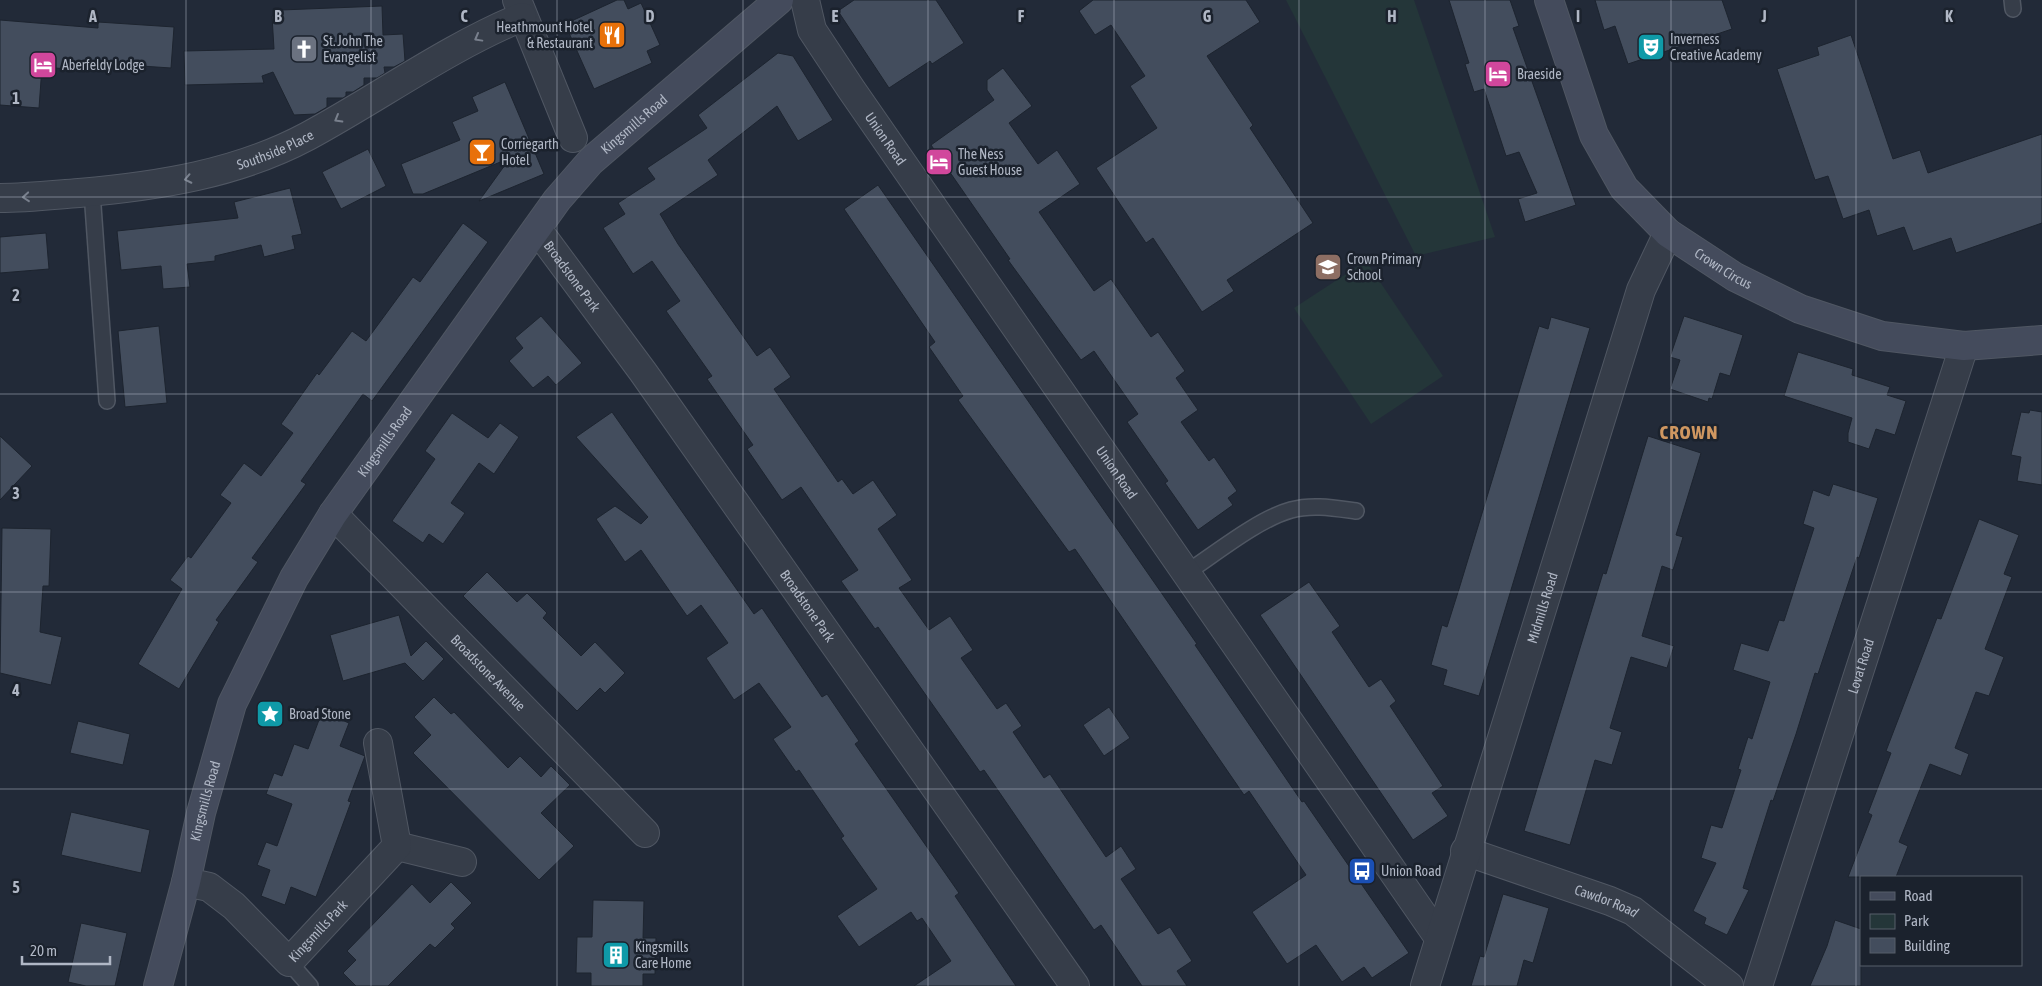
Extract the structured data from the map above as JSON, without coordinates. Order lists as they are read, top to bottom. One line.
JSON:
{"streets":{"street":["Kingsmills Road","Union Road","Southside Place","Crown Circus","Broadstone Park","Midmills Road","Lovat Road","Broadstone Avenue","Cawdor Road","Kingsmills Park"]},"crossings":[["Kingsmills Road","Broadstone Park"],["Kingsmills Road","Broadstone Avenue"],["Kingsmills Road","Kingsmills Park"],["Union Road","Midmills Road"],["Crown Circus","Midmills Road"],["Crown Circus","Lovat Road"],["Midmills Road","Cawdor Road"]],"one_way":["Southside Place"],"districts":["CROWN"],"places":{"restaurant":["Heathmount Hotel & Restaurant"],"theatre":["Inverness Creative Academy"],"church":["St. John The Evangelist"],"hotel":["Aberfeldy Lodge","Braeside","The Ness Guest House"],"bar":["Corriegarth Hotel"],"school or university":["Crown Primary School"],"place":["Broad Stone"],"bus stop":["Union Road"],"building":["Kingsmills Care Home"]},"legend":["Road","Park","Building"],"scale_bar":"20 m","grid":{"columns":["A","B","C","D","E","F","G","H","I","J","K"],"rows":["1","2","3","4","5"]}}
